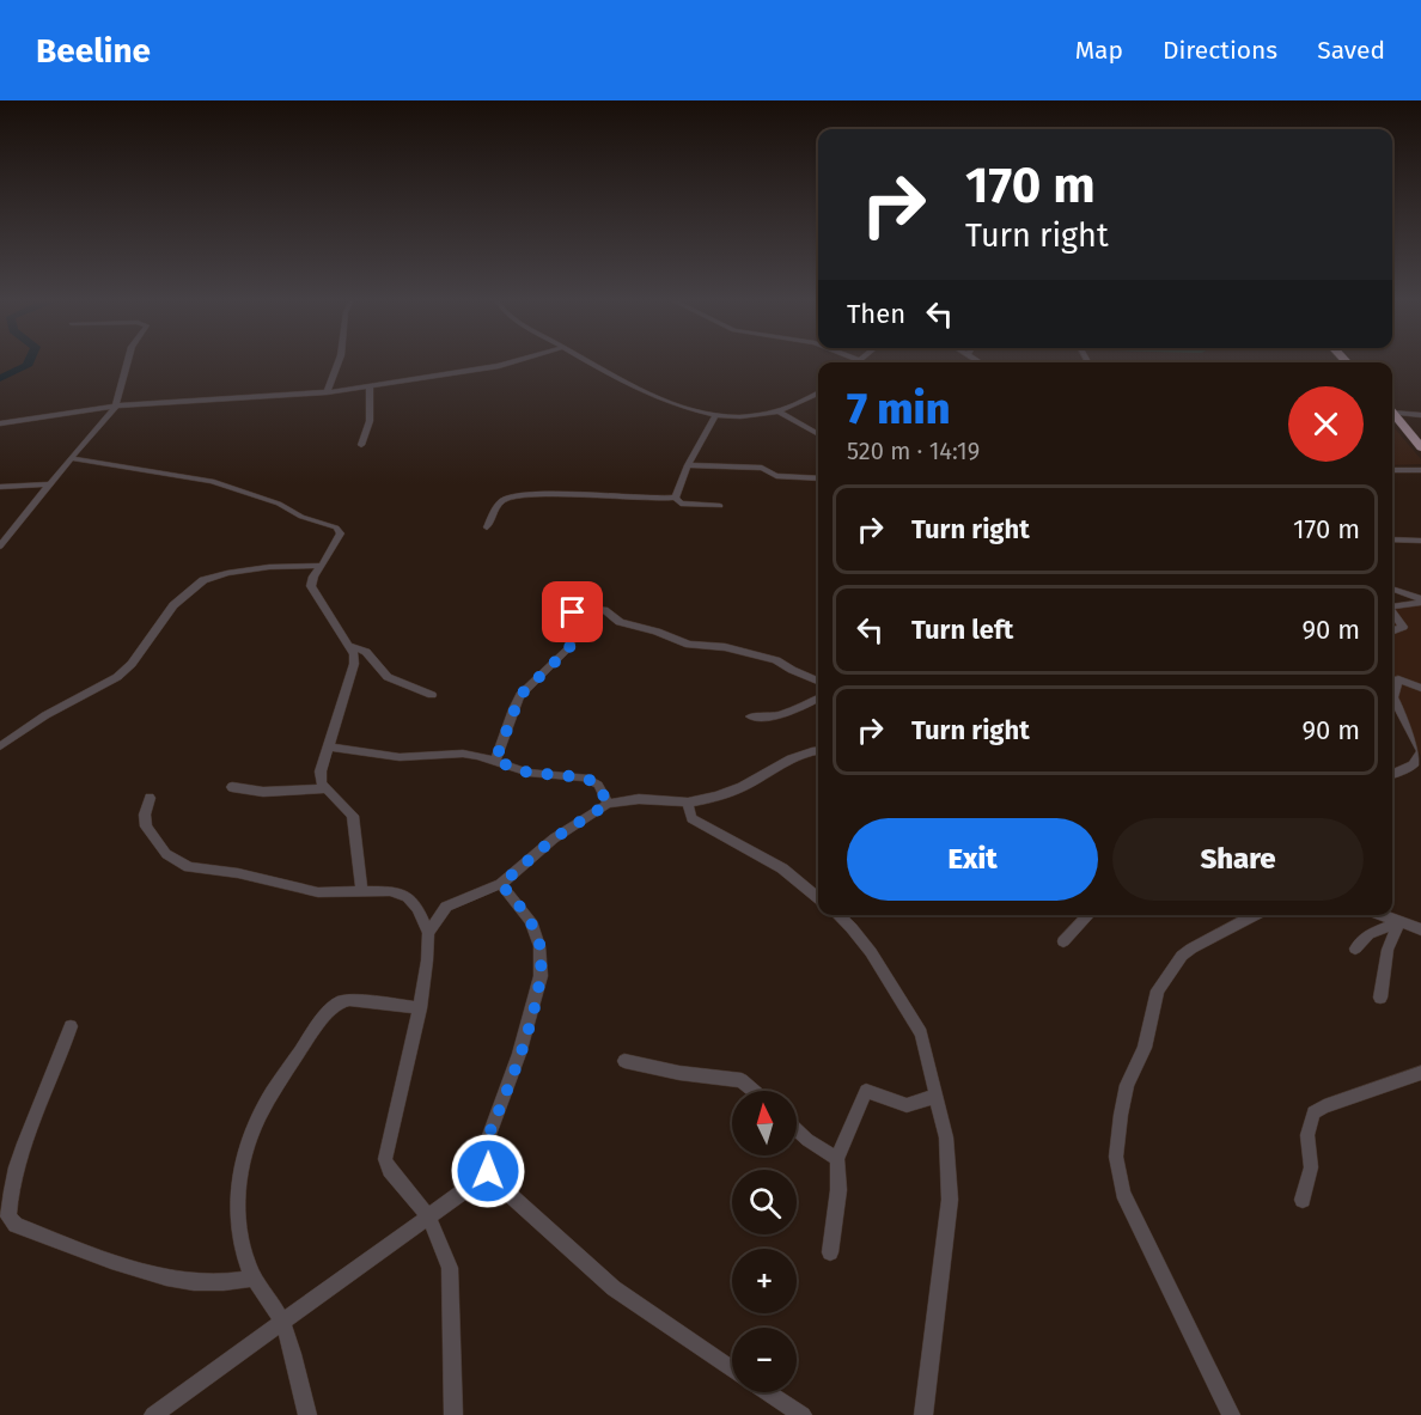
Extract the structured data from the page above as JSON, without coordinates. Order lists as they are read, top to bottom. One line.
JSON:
{"north":"top","page":{"header":"Beeline","nav":["Map","Directions","Saved"],"turn":["170 m","Turn right"],"then":"Then","heading":["7 min","520 m · 14:19"],"list":[{"name":"Turn right","value":"170 m"},{"name":"Turn left","value":"90 m"},{"name":"Turn right","value":"90 m"}],"buttons":["Exit","Share"],"map_buttons":["+","−"]}}
